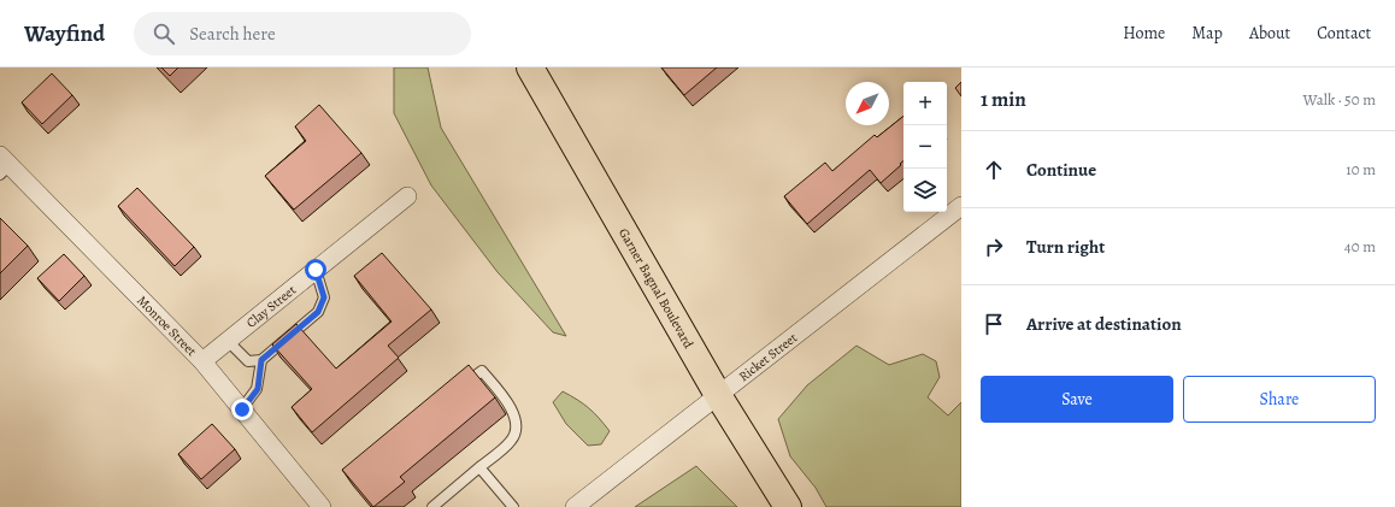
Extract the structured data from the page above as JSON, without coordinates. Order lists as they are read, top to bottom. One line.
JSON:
{"streets":{"highway":["Garner Bagnal Boulevard"],"street":["Clay Street","Monroe Street","Ricket Street"]},"crossings":[["Garner Bagnal Boulevard","Ricket Street"],["Clay Street","Monroe Street"]],"north":"bottom left","page":{"header":"Wayfind","search":"Search here","nav":["Home","Map","About","Contact"],"heading":["1 min","Walk · 50 m"],"map_buttons":["+","−"],"list":[["Continue","10 m"],["Turn right","40 m"],"Arrive at destination"],"buttons":["Save","Share"]}}
